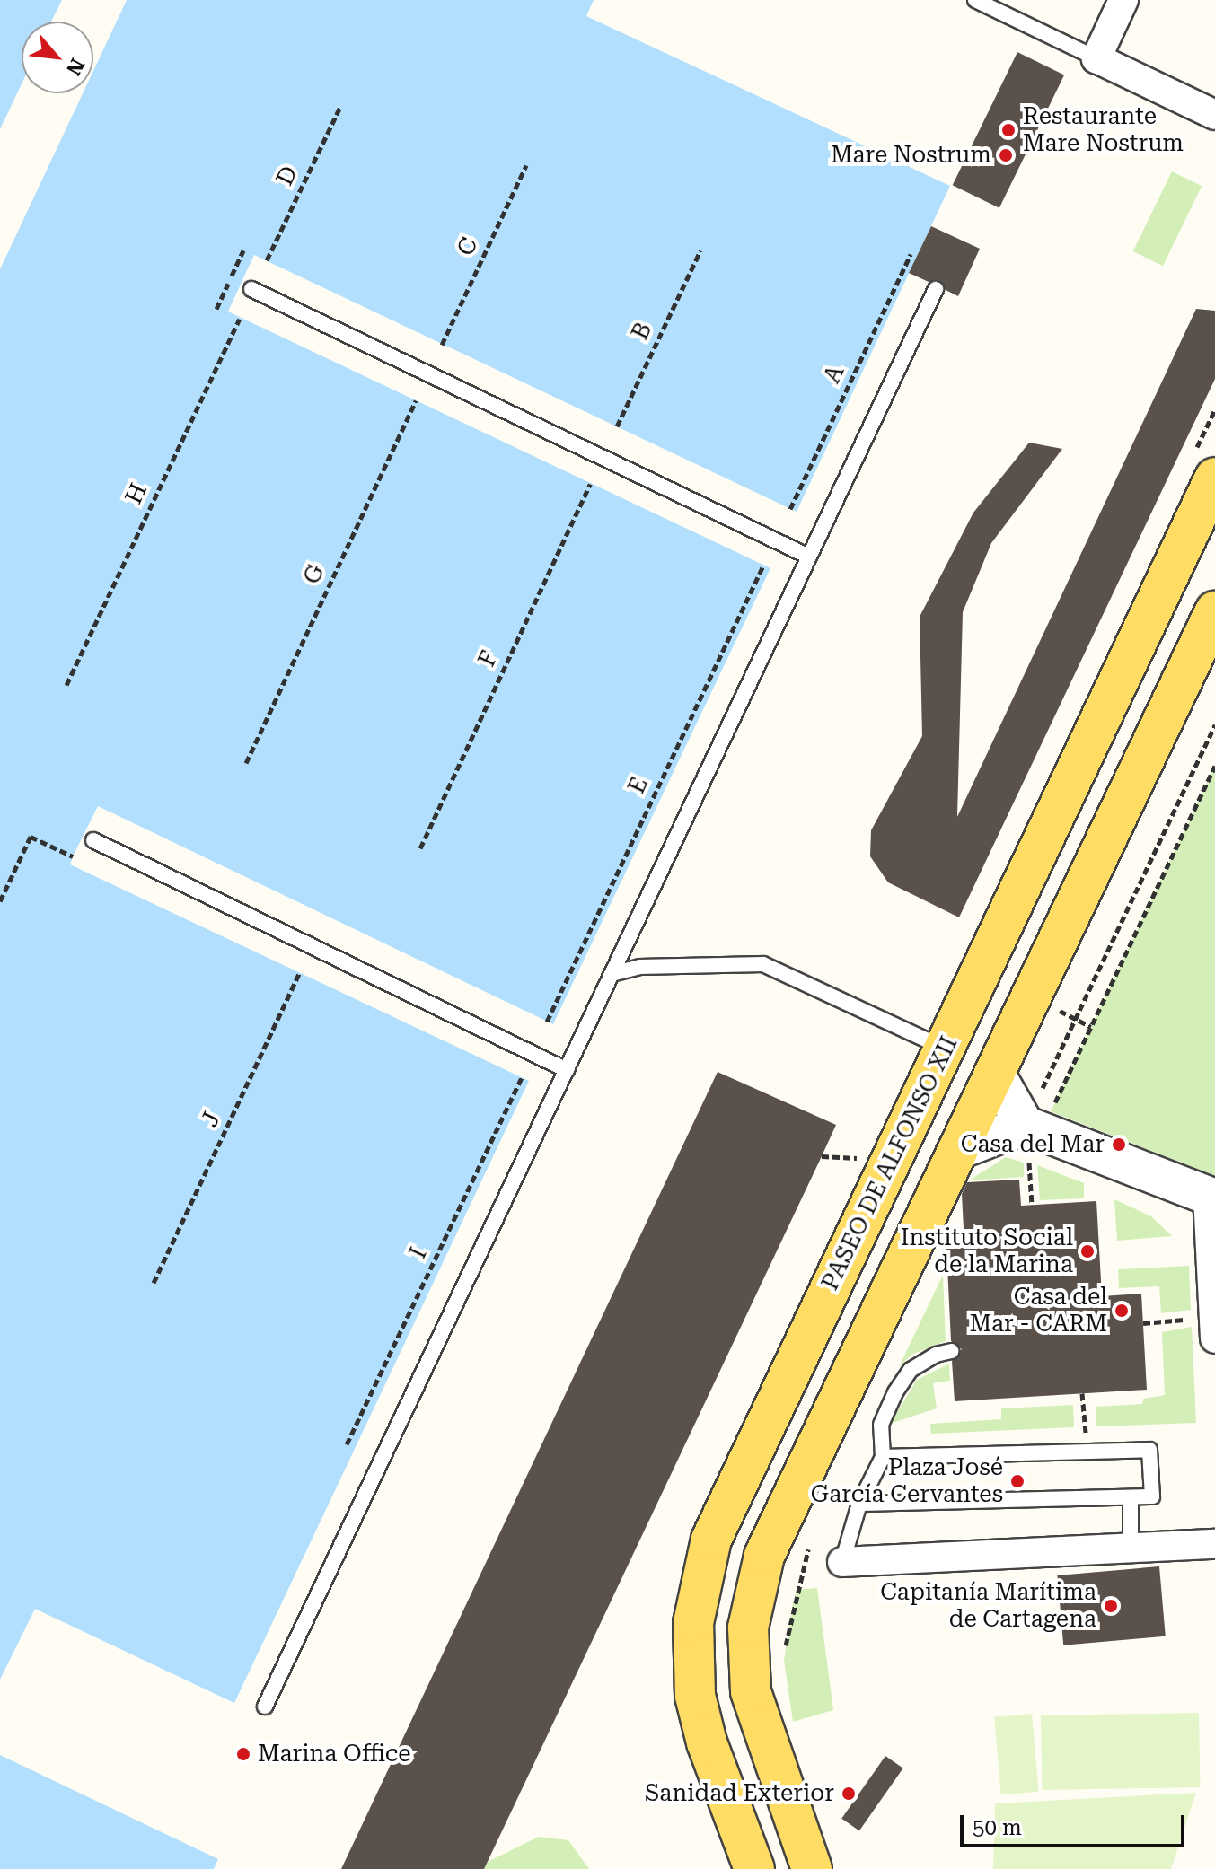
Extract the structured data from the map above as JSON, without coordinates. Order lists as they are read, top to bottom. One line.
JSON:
{"streets":{"main road":["PASEO DE ALFONSO XII"],"path":["D","C","B","A","H","G","F","E","J","I"]},"places":["Restaurante Mare Nostrum","Mare Nostrum","Casa del Mar","Instituto Social de la Marina","Casa del Mar - CARM","Plaza José García Cervantes","Capitanía Marítima de Cartagena","Marina Office","Sanidad Exterior"],"scale_bar":"50 m","north":"bottom right"}
